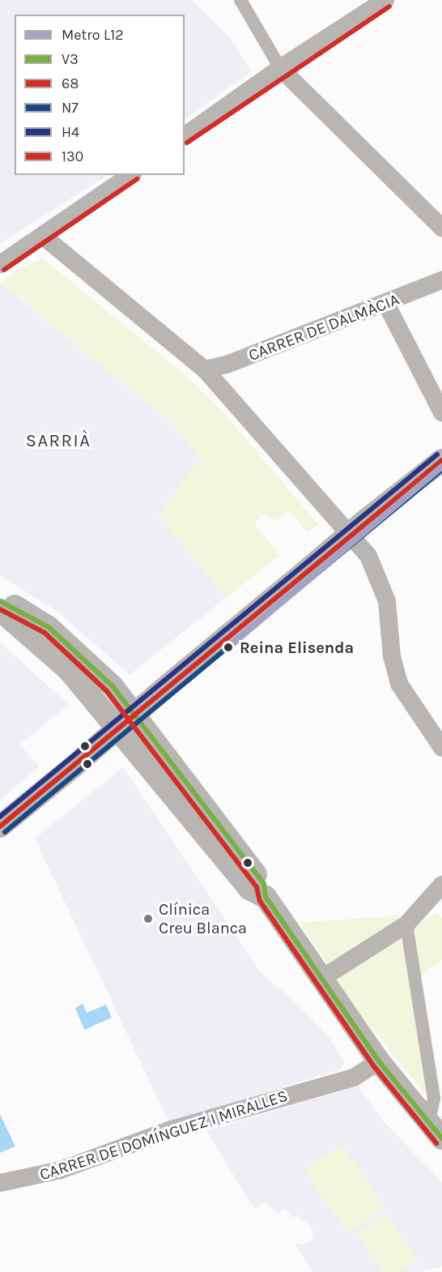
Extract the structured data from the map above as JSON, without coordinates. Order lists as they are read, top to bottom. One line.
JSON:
{"streets":{"street":["CARRER DE DALMÀCIA","CARRER DE DOMÍNGUEZ I MIRALLES"]},"districts":["SARRIÀ"],"places":["Reina Elisenda","Clínica Creu Blanca"],"lines":["transit line 130","transit line H4","transit line 68","metro line L12","transit line N7","transit line V3"],"legend":["Metro L12","V3","68","N7","H4","130"]}
